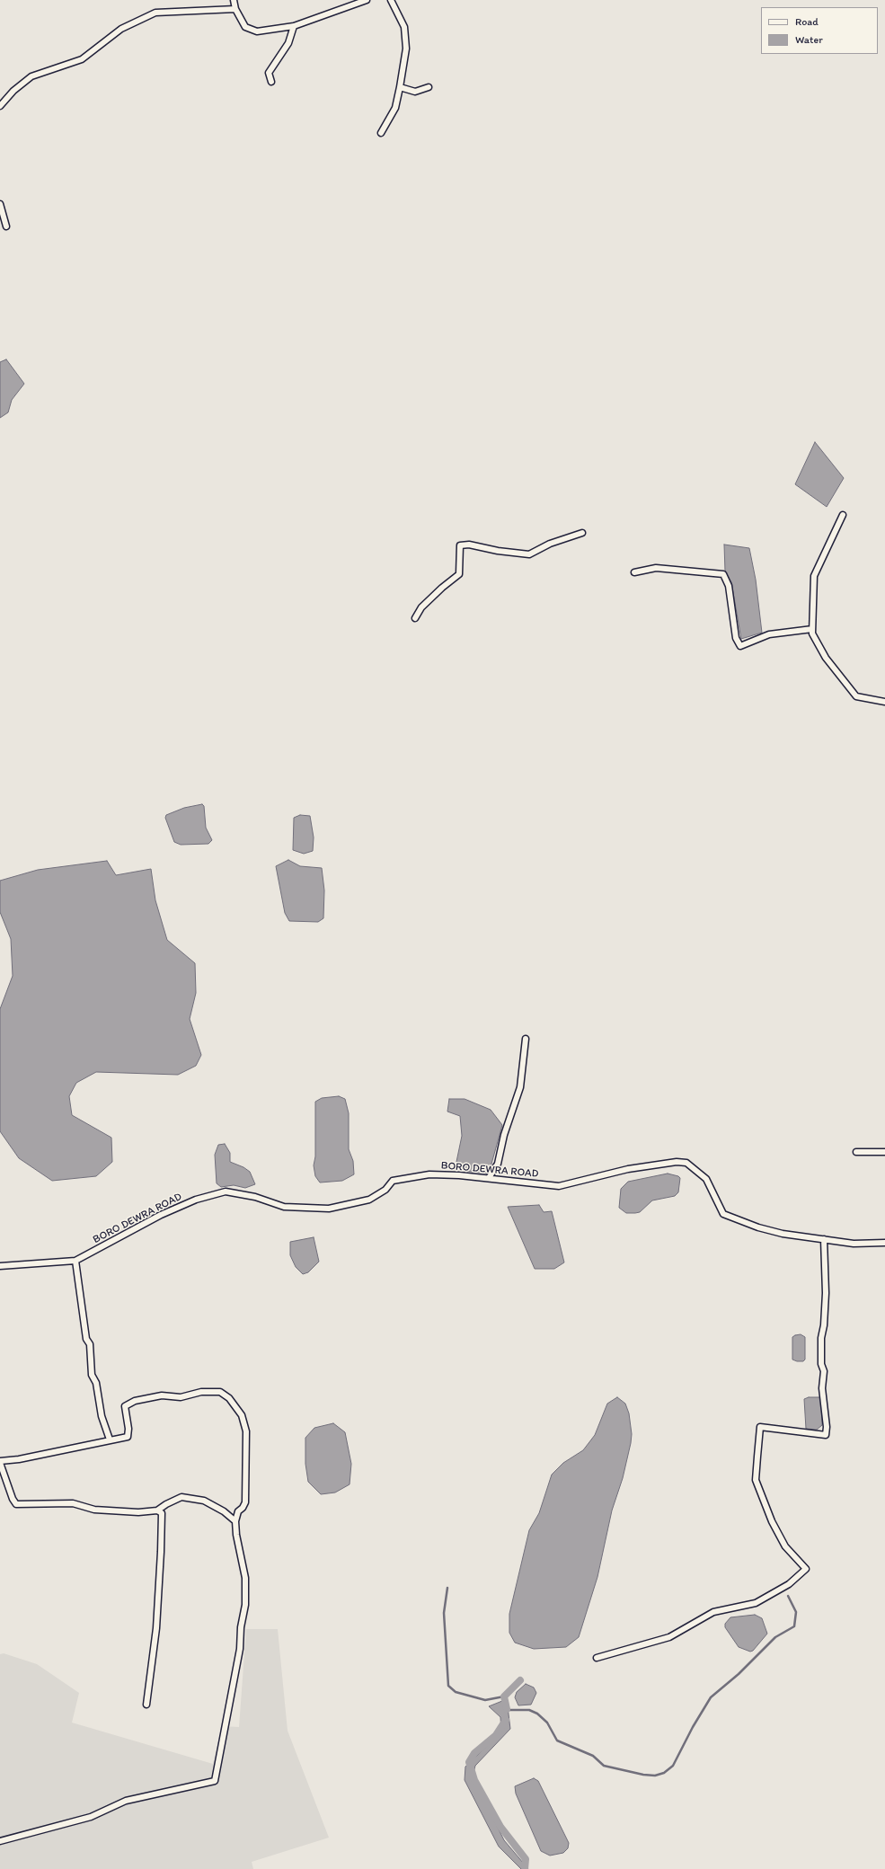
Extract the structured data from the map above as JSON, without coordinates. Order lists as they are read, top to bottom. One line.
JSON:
{"streets":{"street":["BORO DEWRA ROAD"]},"legend":["Road","Water"]}
